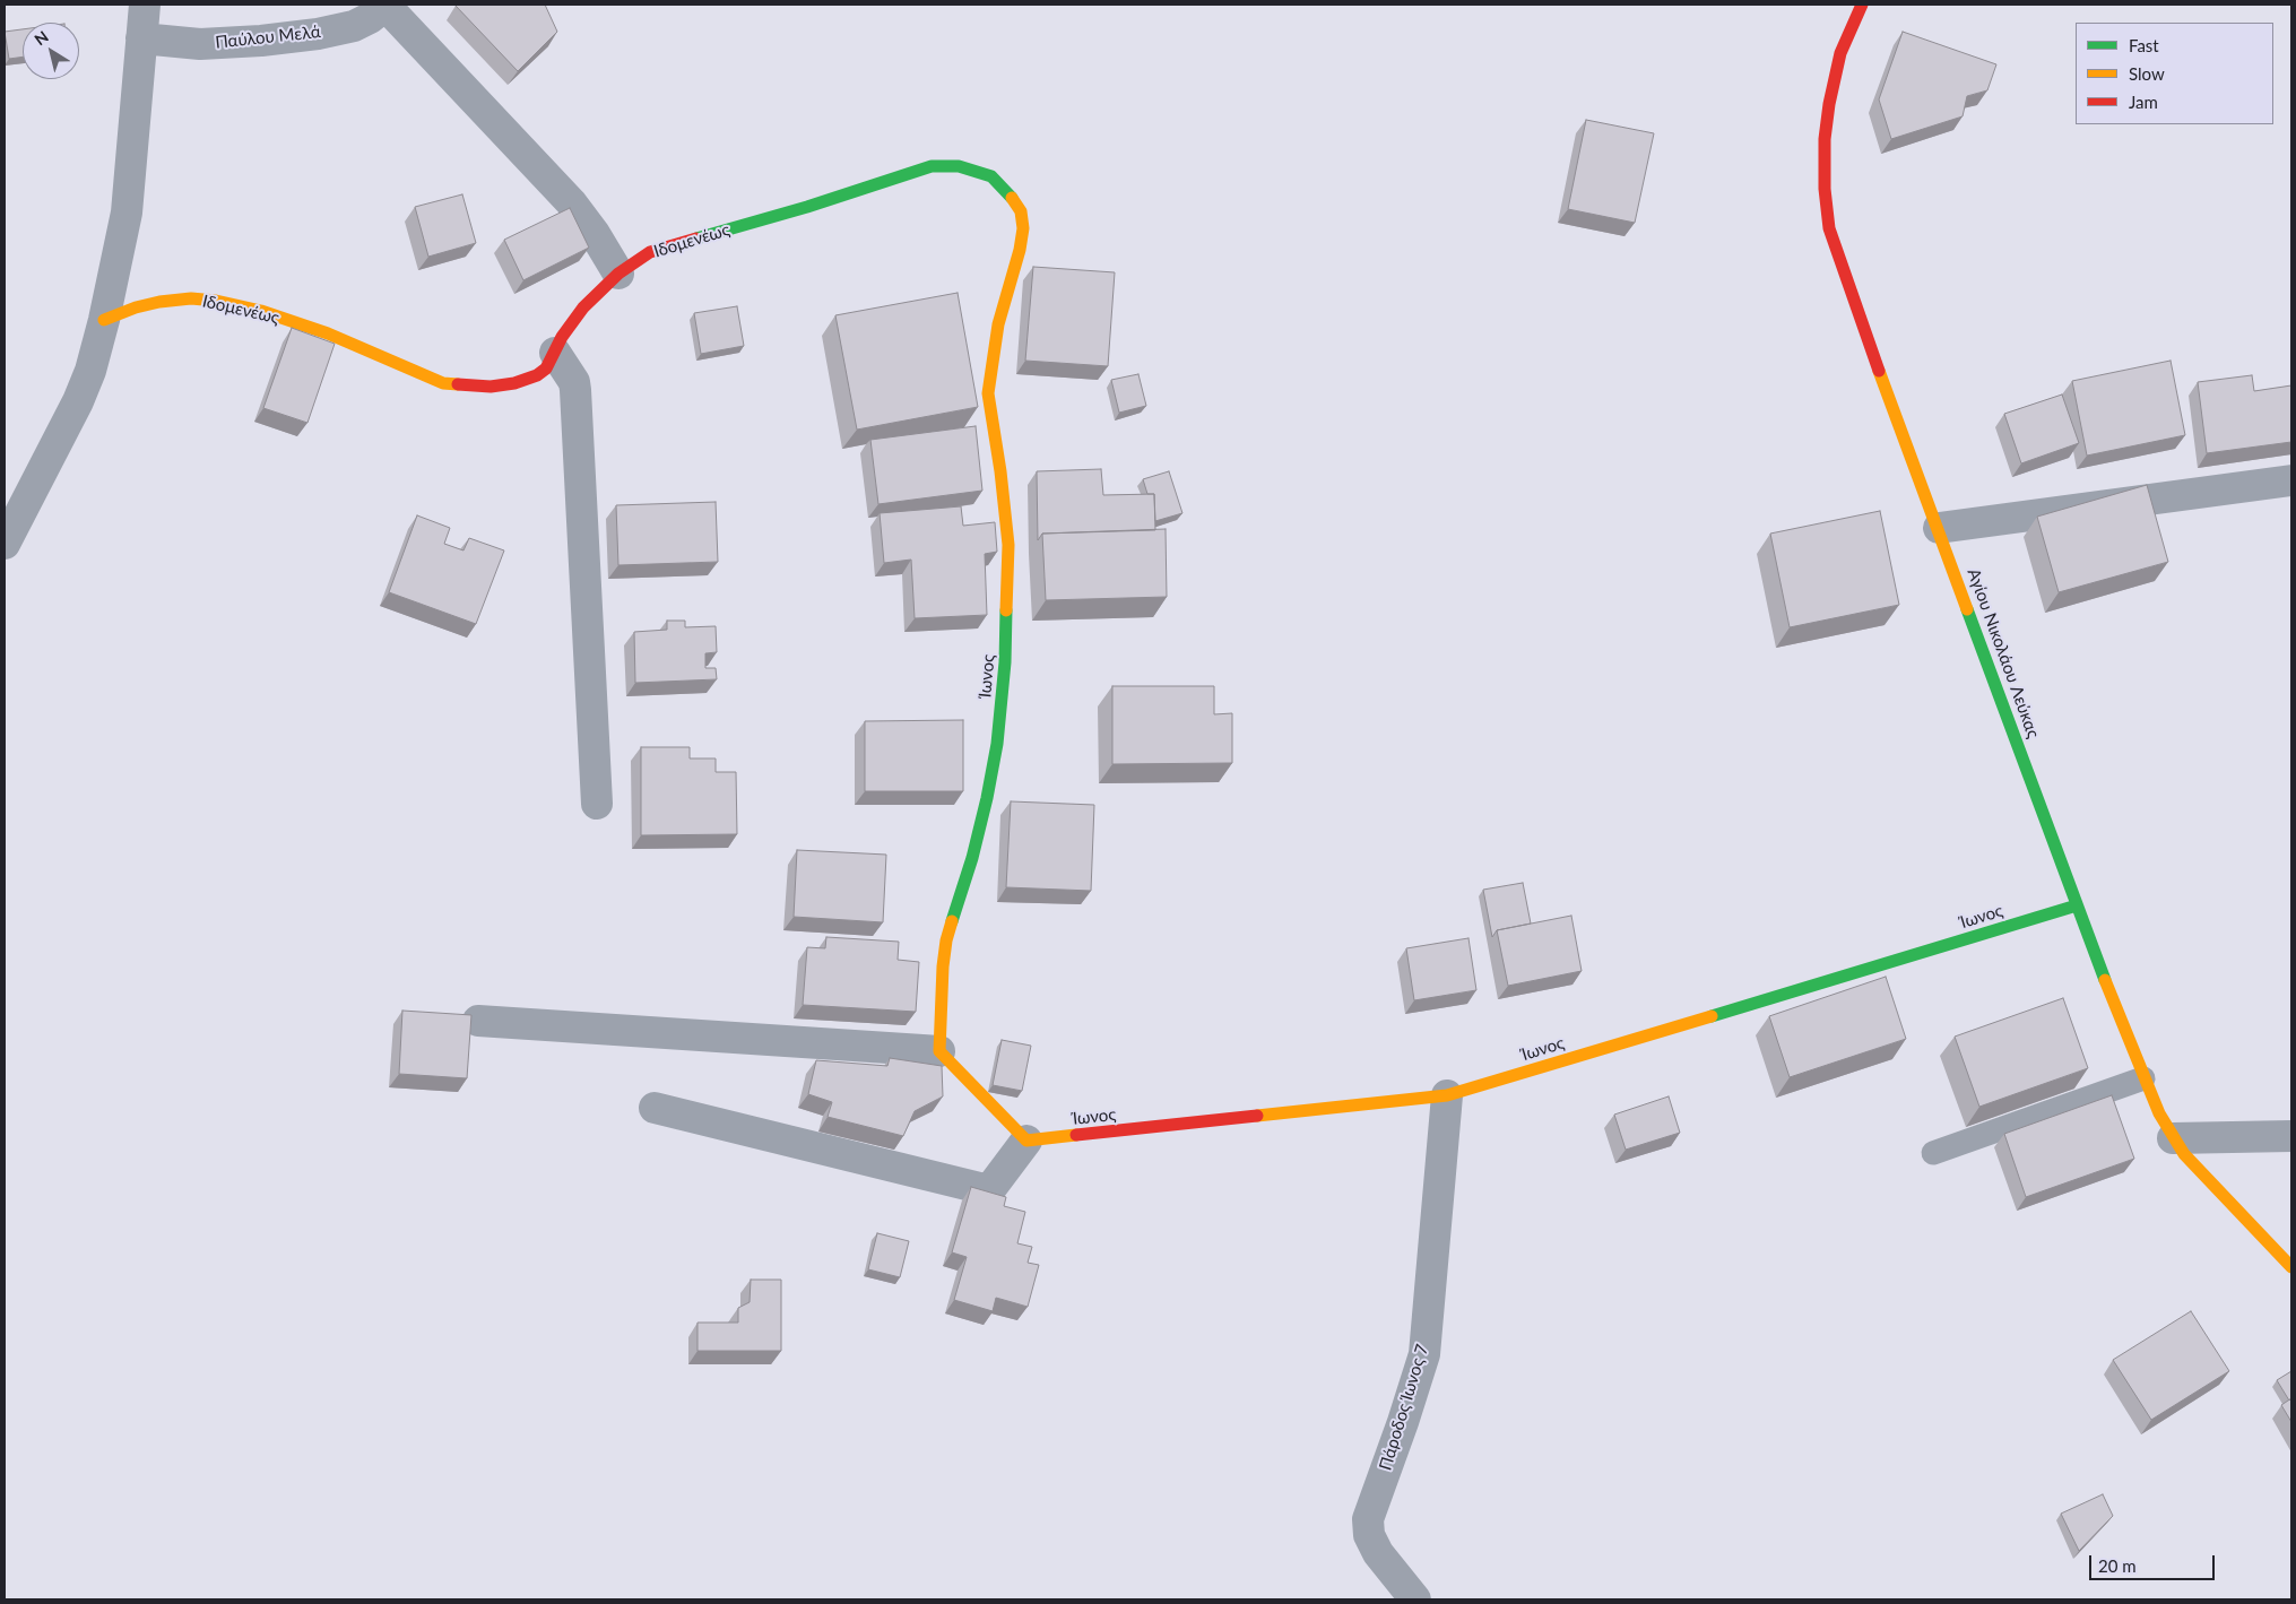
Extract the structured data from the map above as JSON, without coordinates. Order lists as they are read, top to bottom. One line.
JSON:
{"streets":{"street":["Παύλου Μελά","Ιδομενέως","Αγίου Νικολάου Λεύκας","Ίωνος","Πάροδος Ίωνος 7"]},"crossings":[["Ιδομενέως","Ίωνος"],["Αγίου Νικολάου Λεύκας","Ίωνος"],["Ίωνος","Πάροδος Ίωνος 7"]],"legend":["Fast","Slow","Jam"],"scale_bar":"20 m","north":"top left"}
